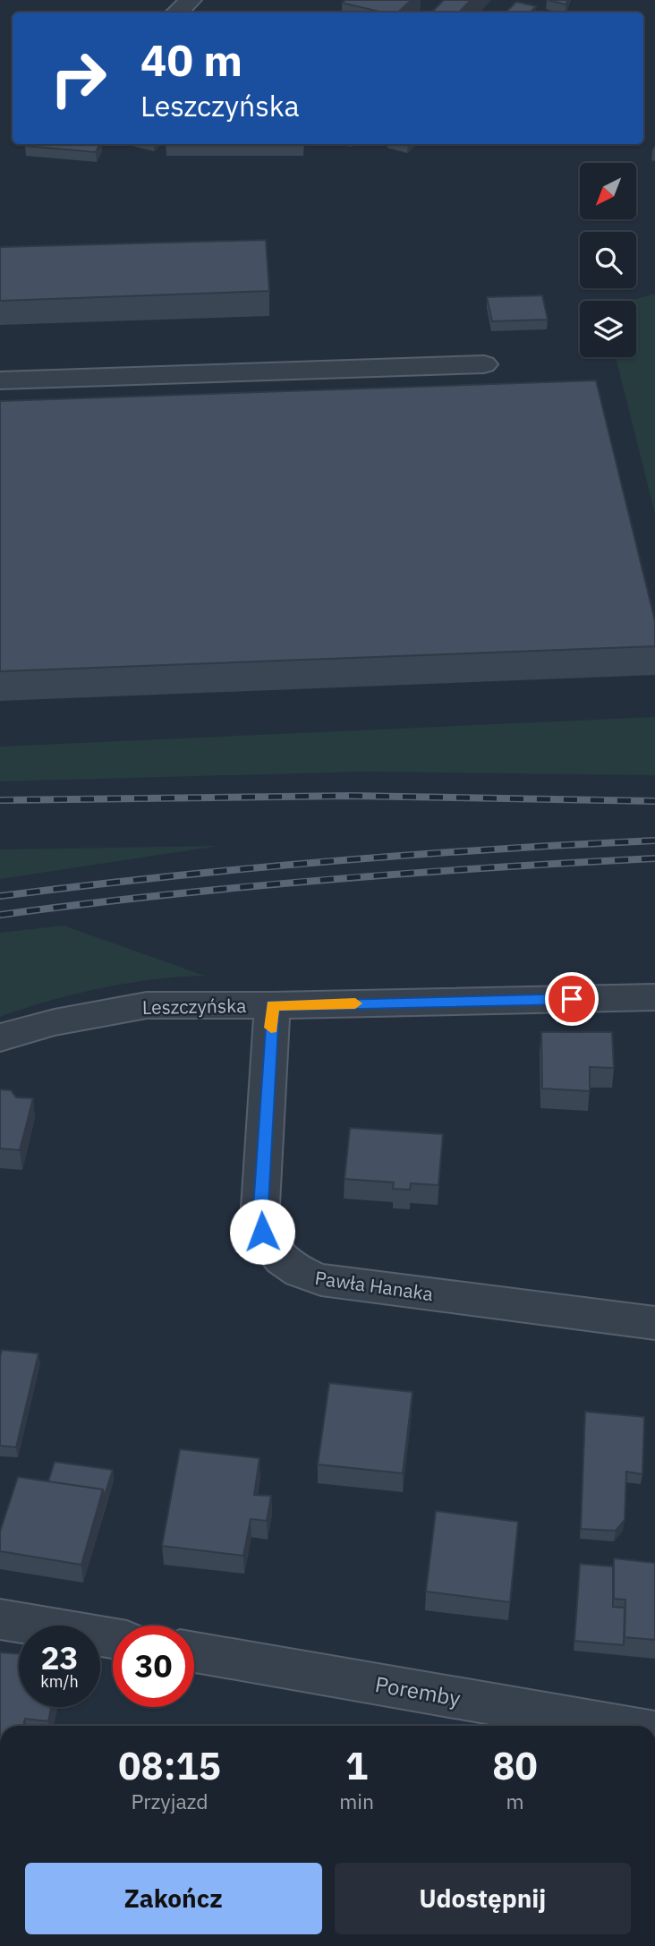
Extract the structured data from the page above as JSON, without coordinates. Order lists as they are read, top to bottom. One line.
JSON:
{"streets":{"street":["Leszczyńska","Pawła Hanaka","Poremby"]},"crossings":[["Leszczyńska","Pawła Hanaka"]],"north":"bottom left","page":{"turn":["40 m","Leszczyńska"],"speed":"23 km/h","limit":"30","eta":["08:15","Przyjazd","1","min","80","m"],"buttons":["Zakończ","Udostępnij"]}}
